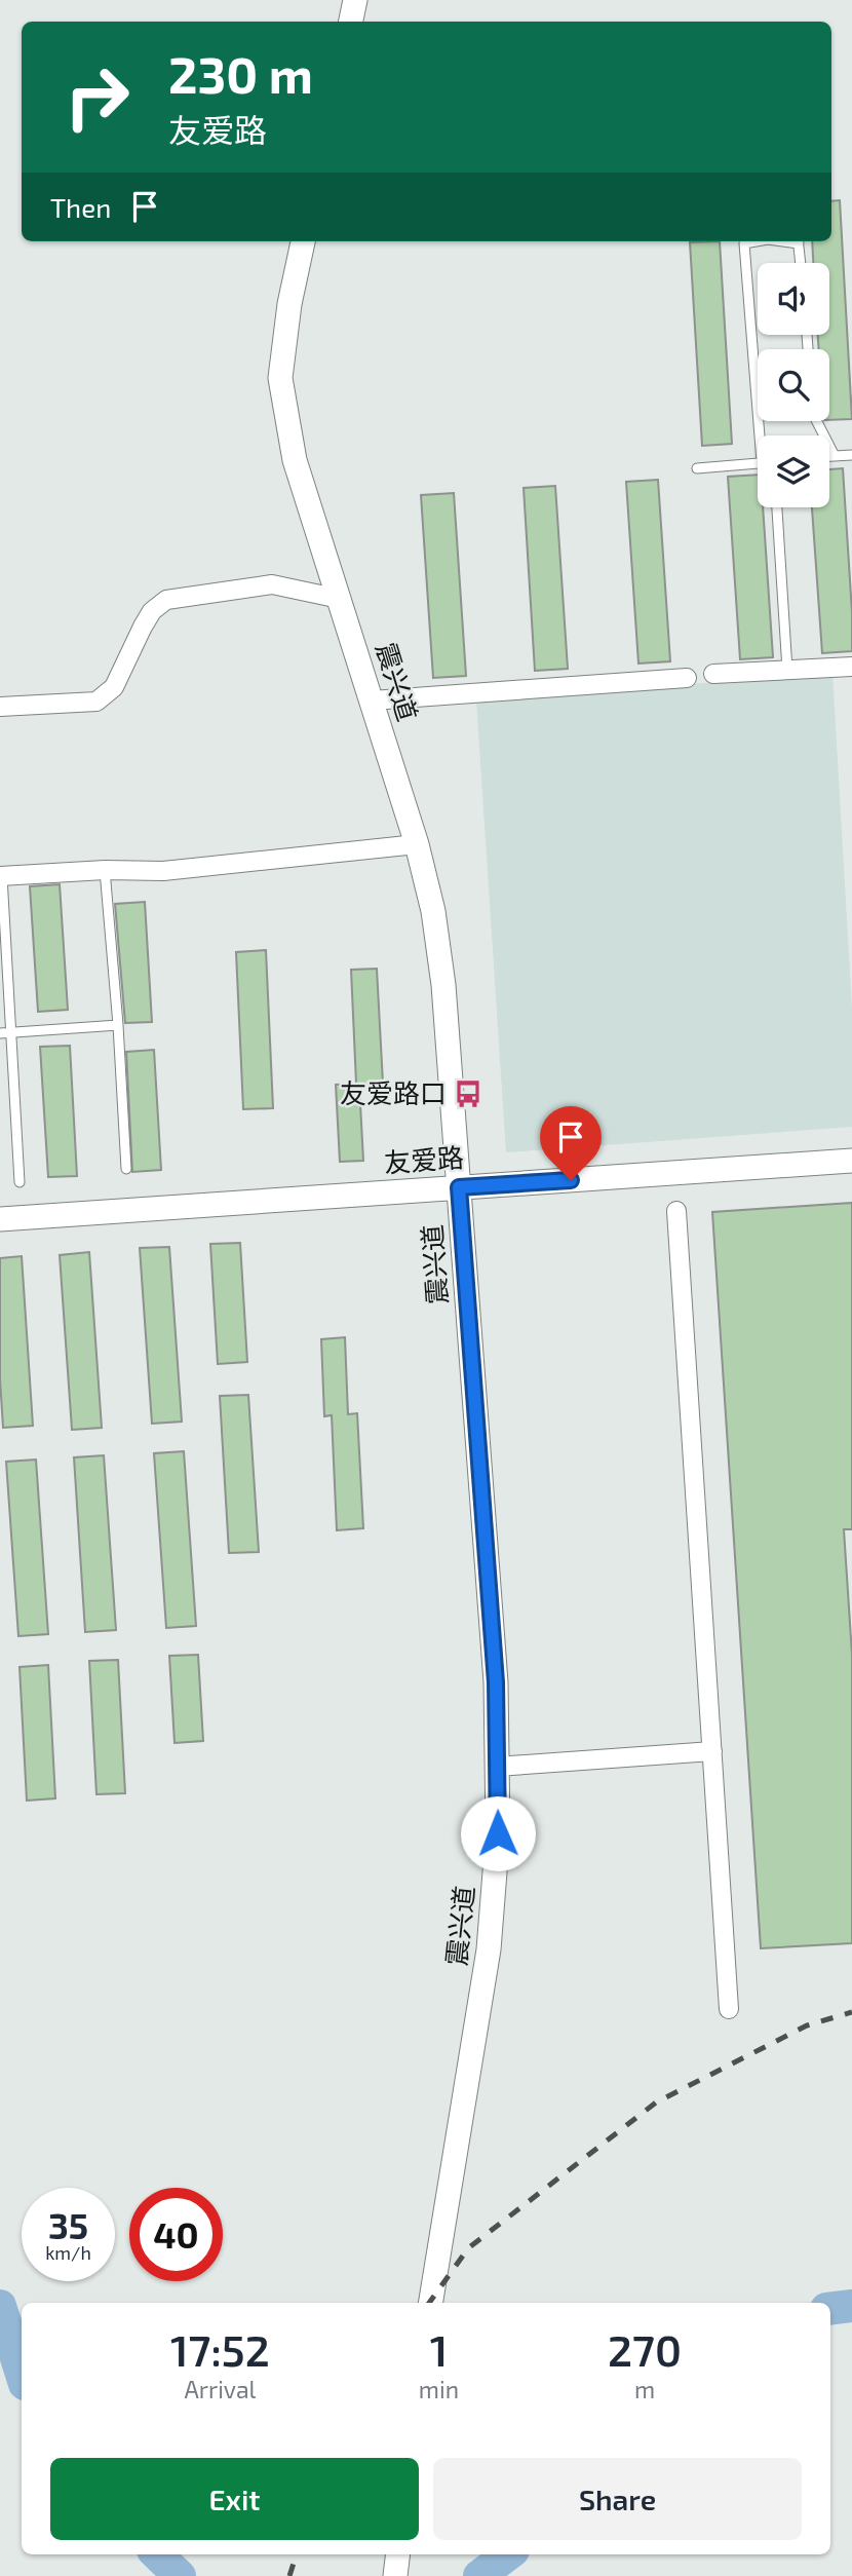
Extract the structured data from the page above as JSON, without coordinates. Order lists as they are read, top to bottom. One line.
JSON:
{"streets":{"street":["震兴道","友爱路"]},"crossings":[["震兴道","友爱路"]],"places":{"bus stop":["友爱路口"]},"page":{"turn":["230 m","友爱路"],"then":"Then","speed":"35 km/h","limit":"40","eta":["17:52","Arrival","1","min","270","m"],"buttons":["Exit","Share"]}}
